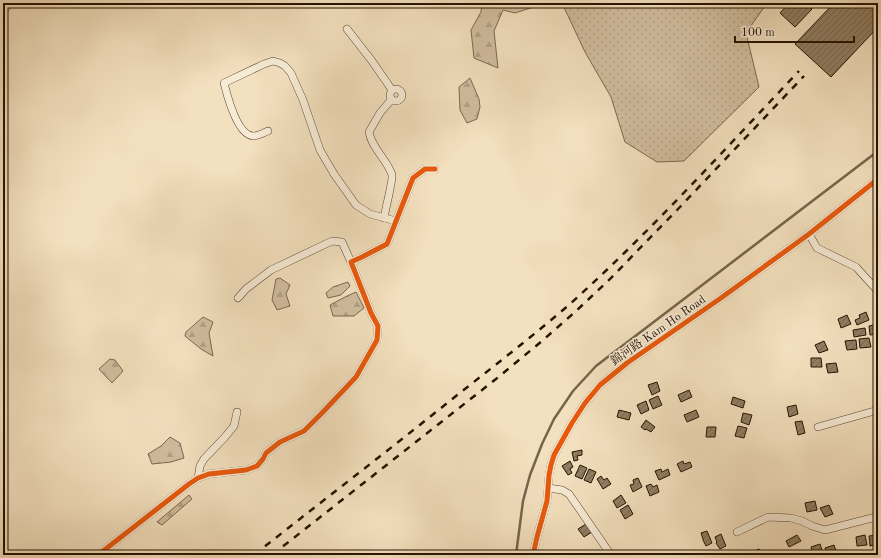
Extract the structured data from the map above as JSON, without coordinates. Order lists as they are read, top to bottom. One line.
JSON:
{"streets":{"street":["錦河路 Kam Ho Road"]},"scale_bar":"100 m"}
